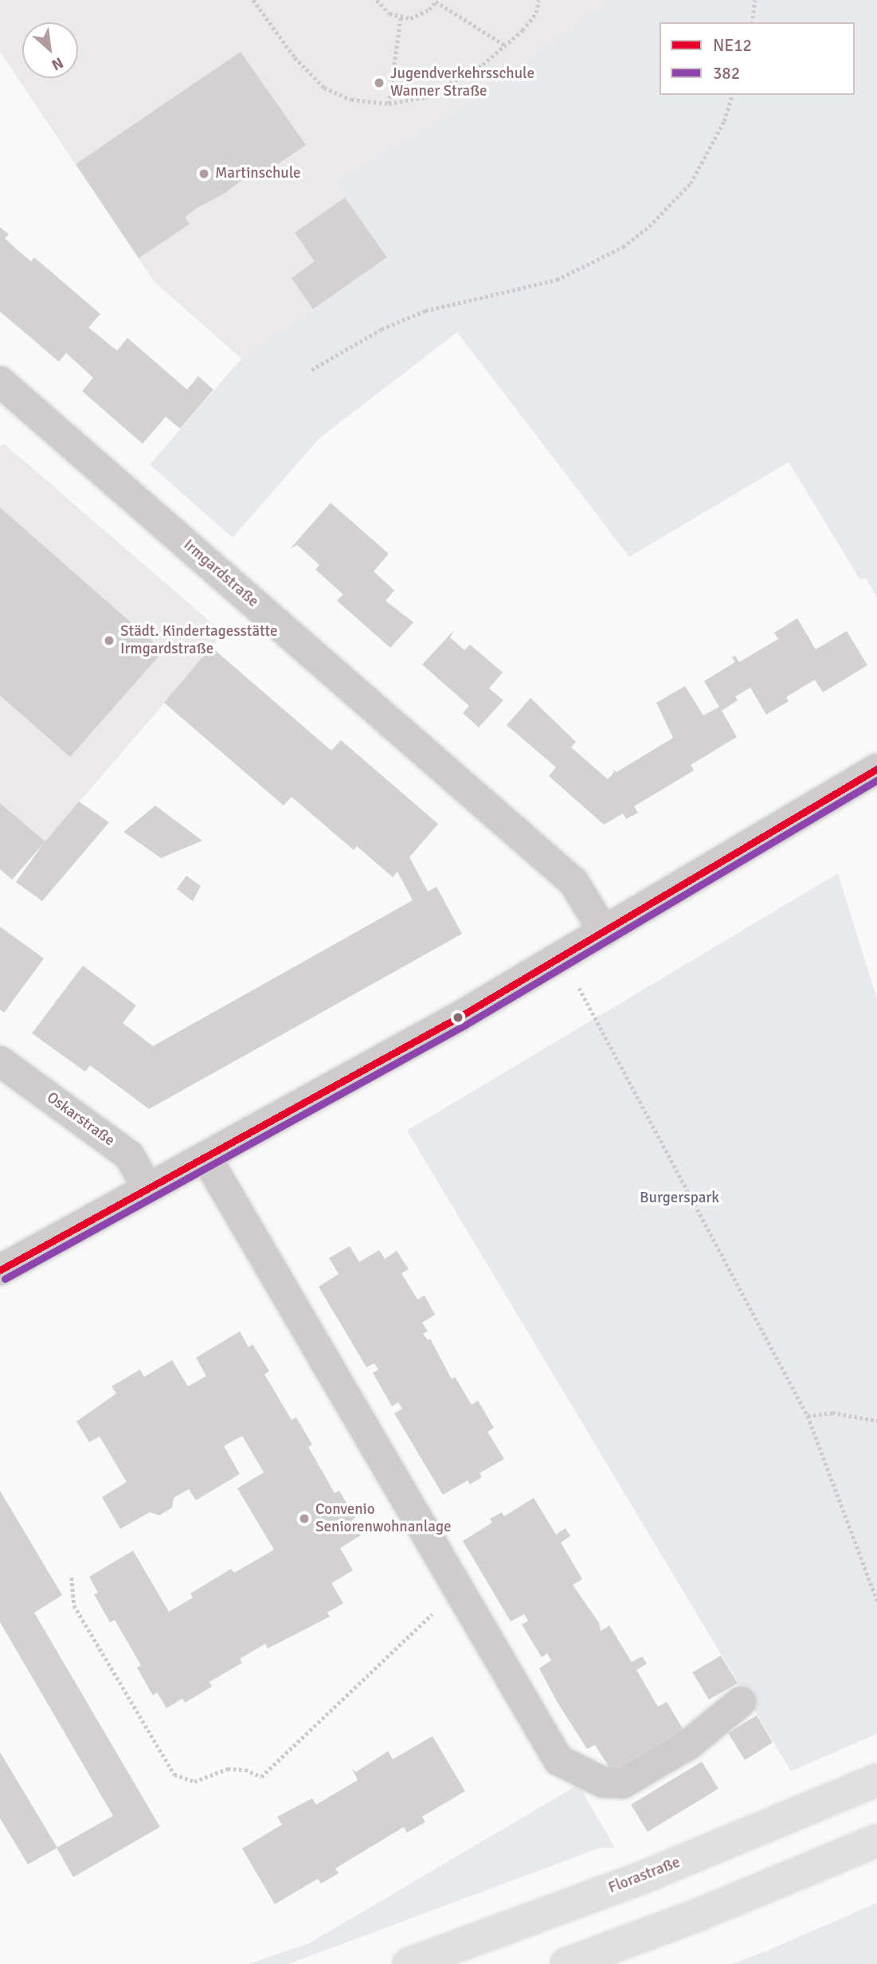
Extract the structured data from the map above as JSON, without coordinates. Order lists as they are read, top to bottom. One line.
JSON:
{"streets":{"main road":["Florastraße"],"street":["Irmgardstraße","Oskarstraße"]},"parks":["Burgerspark"],"places":["Jugendverkehrsschule Wanner Straße","Martinschule","Städt. Kindertagesstätte Irmgardstraße","Convenio Seniorenwohnanlage"],"lines":["transit line NE12","transit line 382"],"legend":["NE12","382"],"north":"bottom right"}
